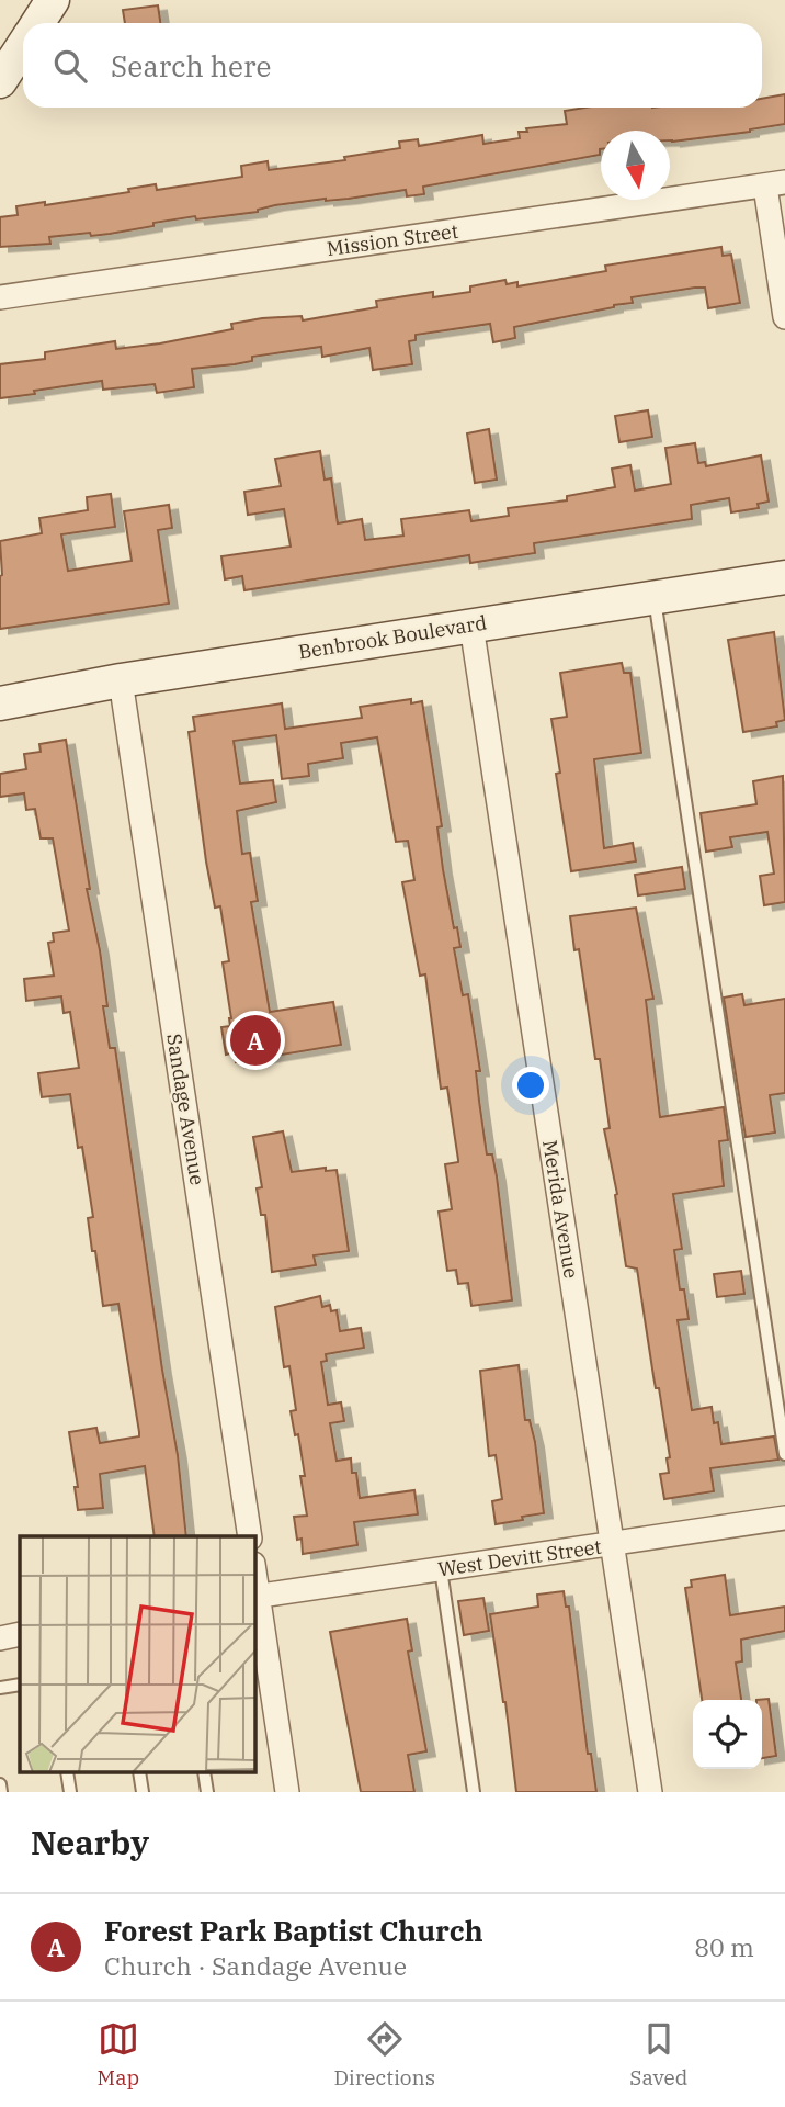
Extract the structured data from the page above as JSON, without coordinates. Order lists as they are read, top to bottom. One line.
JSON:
{"streets":{"street":["Mission Street","Benbrook Boulevard","Sandage Avenue","Merida Avenue","West Devitt Street"]},"crossings":[["Benbrook Boulevard","Sandage Avenue"],["Benbrook Boulevard","Merida Avenue"],["Merida Avenue","West Devitt Street"]],"north":"bottom","page":{"search":"Search here","pins":"A","heading":"Nearby","list":[{"mark":"A","name":"Forest Park Baptist Church","note":"Church · Sandage Avenue","value":"80 m"}],"nav":["Map","Directions","Saved"]}}
